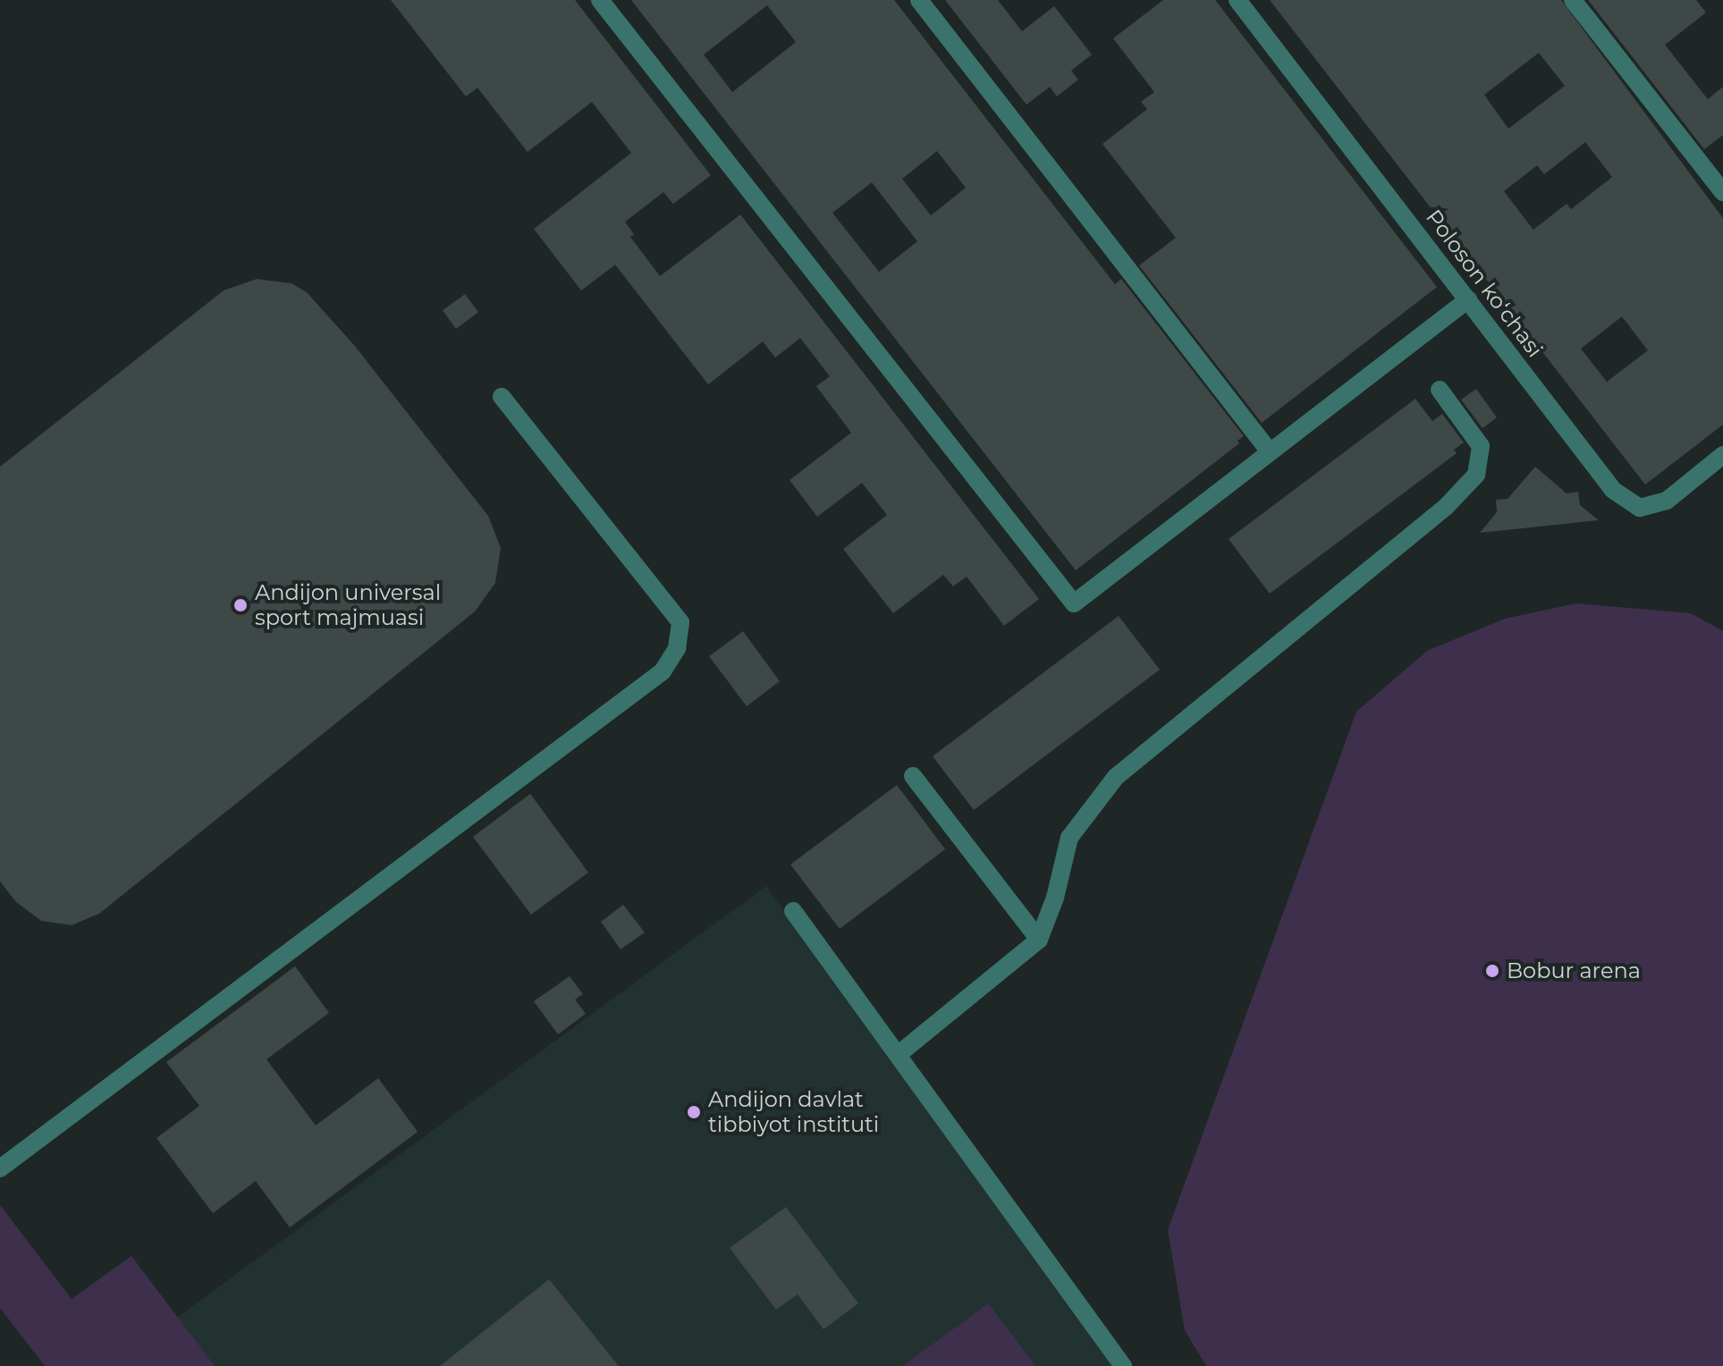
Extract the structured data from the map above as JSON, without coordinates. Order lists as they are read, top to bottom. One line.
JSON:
{"streets":{"street":["Poloson koʻchasi"]},"places":["Andijon universal sport majmuasi","Bobur arena","Andijon davlat tibbiyot instituti"]}
